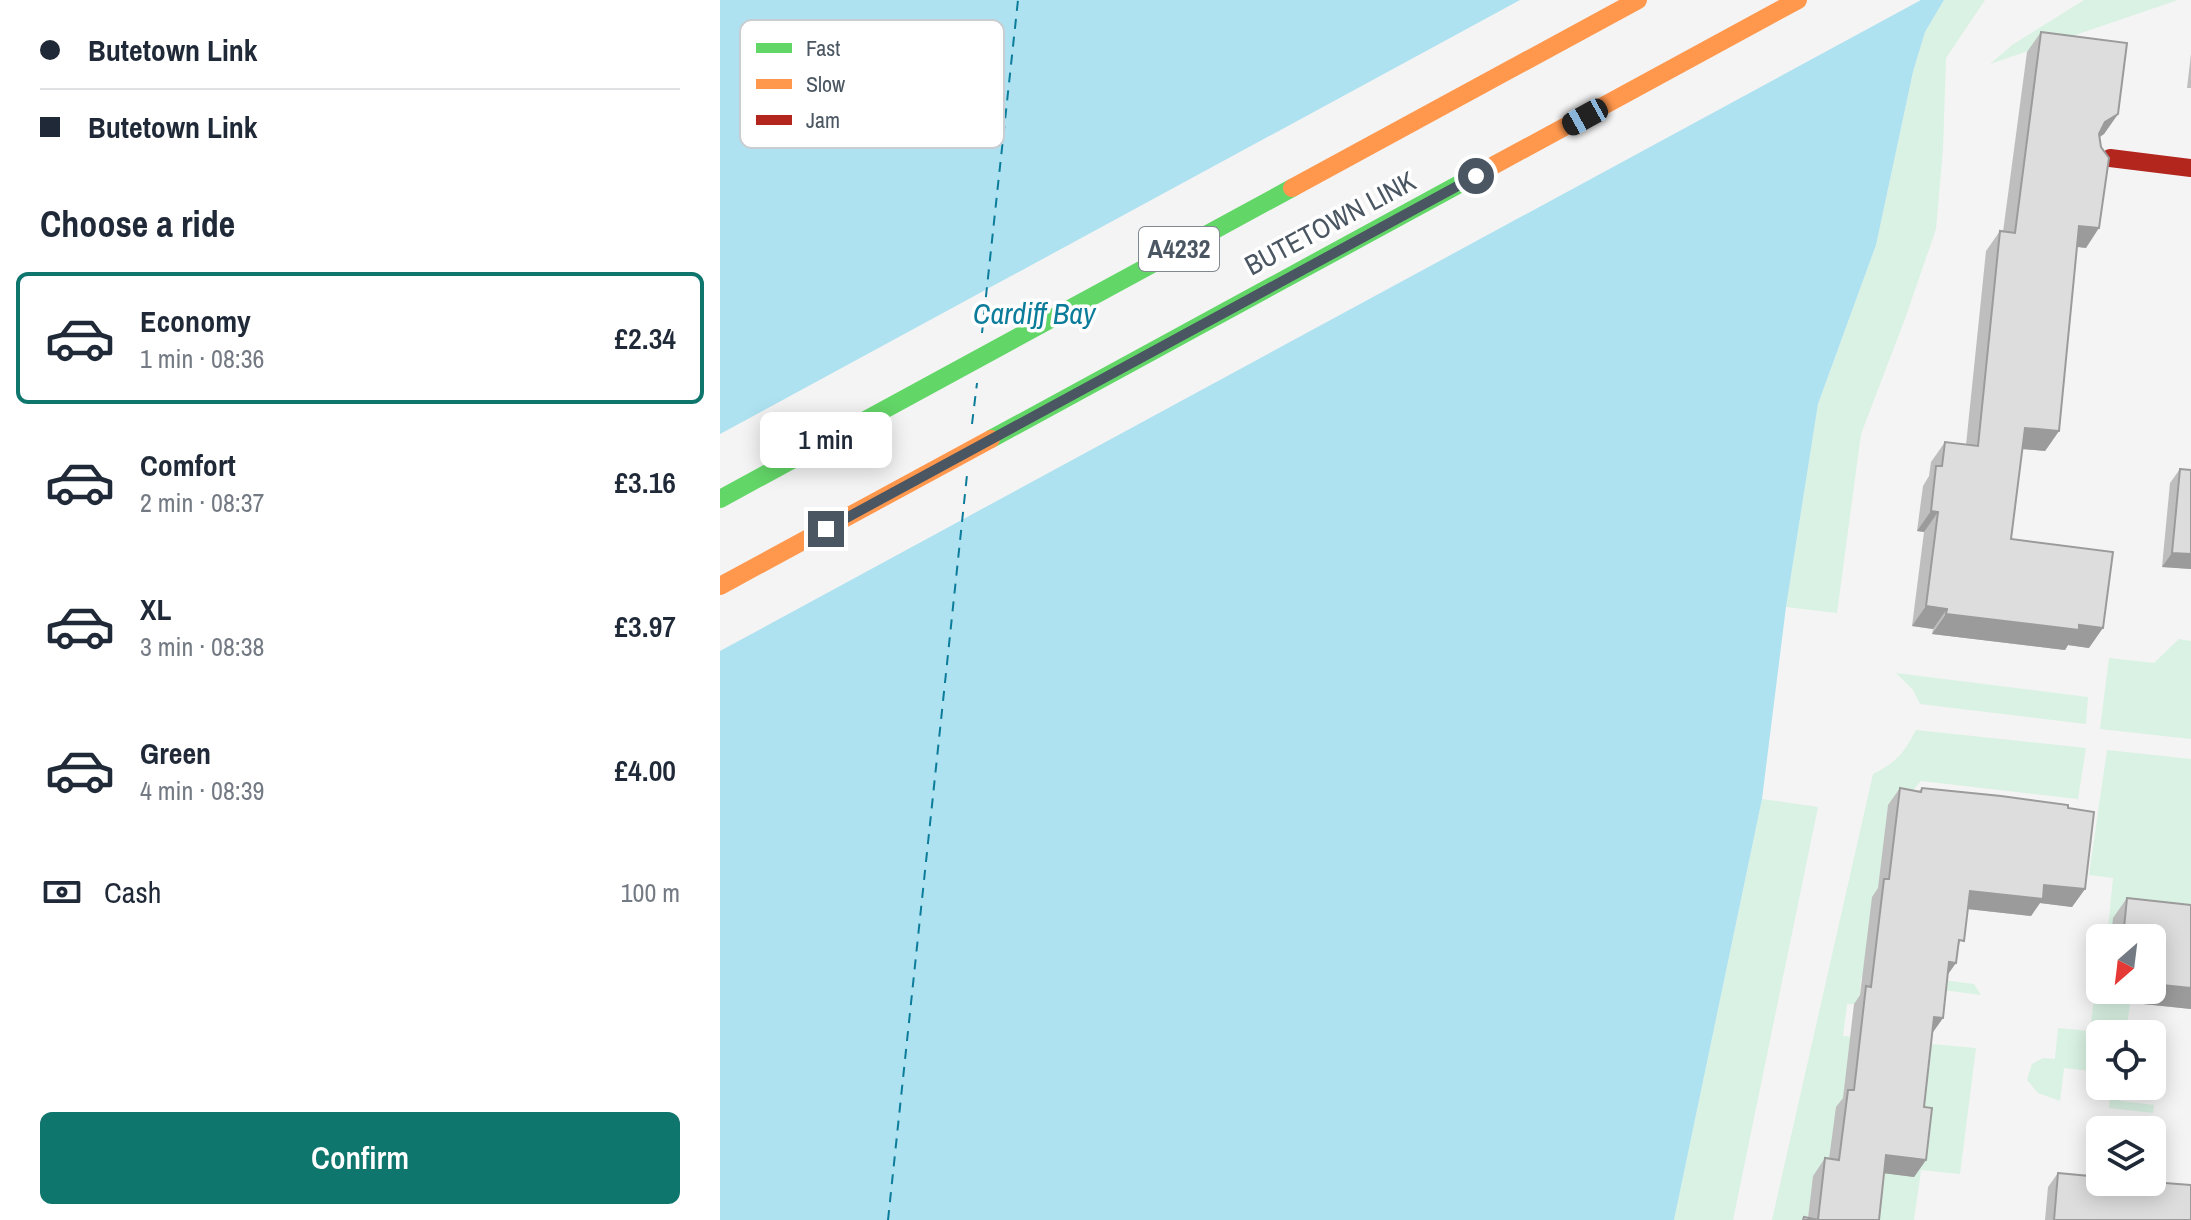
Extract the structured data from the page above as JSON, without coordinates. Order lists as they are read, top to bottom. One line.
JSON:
{"streets":{"main road":["BUTETOWN LINK","A4232"]},"water":["Cardiff Bay"],"legend":["Fast","Slow","Jam"],"north":"bottom left","page":{"banner":["Butetown Link","Butetown Link"],"heading":"Choose a ride","list":[{"name":"Economy","note":"1 min · 08:36","value":"£2.34"},{"name":"Comfort","note":"2 min · 08:37","value":"£3.16"},{"name":"XL","note":"3 min · 08:38","value":"£3.97"},{"name":"Green","note":"4 min · 08:39","value":"£4.00"}],"bubble":"1 min","pay":["Cash","100 m"],"buttons":"Confirm"}}
